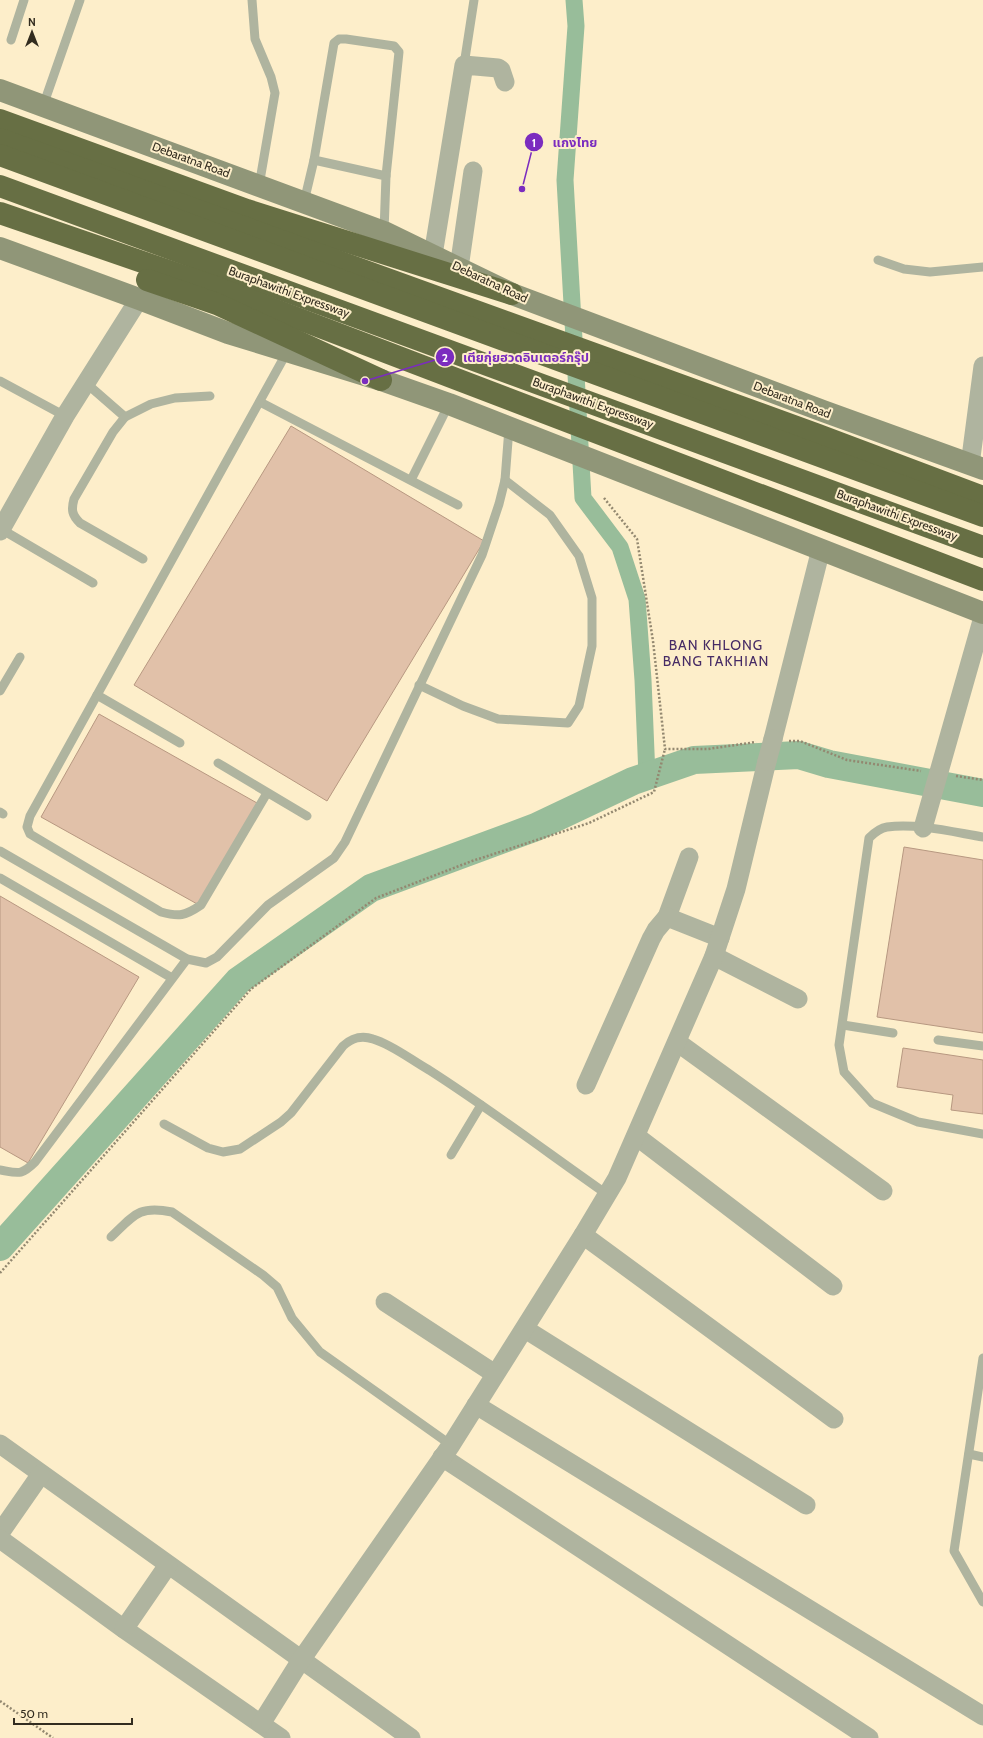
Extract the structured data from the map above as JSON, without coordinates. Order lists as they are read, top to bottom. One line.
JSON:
{"streets":{"highway":["Debaratna Road","Buraphawithi Expressway"]},"districts":["BAN KHLONG BANG TAKHIAN"],"places":["แกงไทย","เตียกุ่ยฮวดอินเตอร์กรุ๊ป"],"scale_bar":"50 m","north":"top"}
